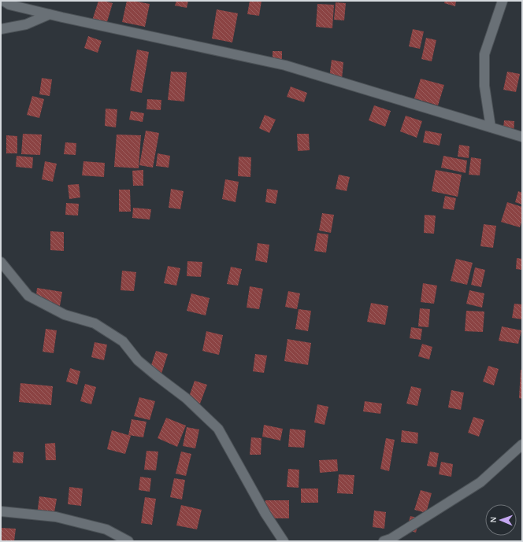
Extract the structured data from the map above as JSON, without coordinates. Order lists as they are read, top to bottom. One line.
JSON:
{"north":"left"}
